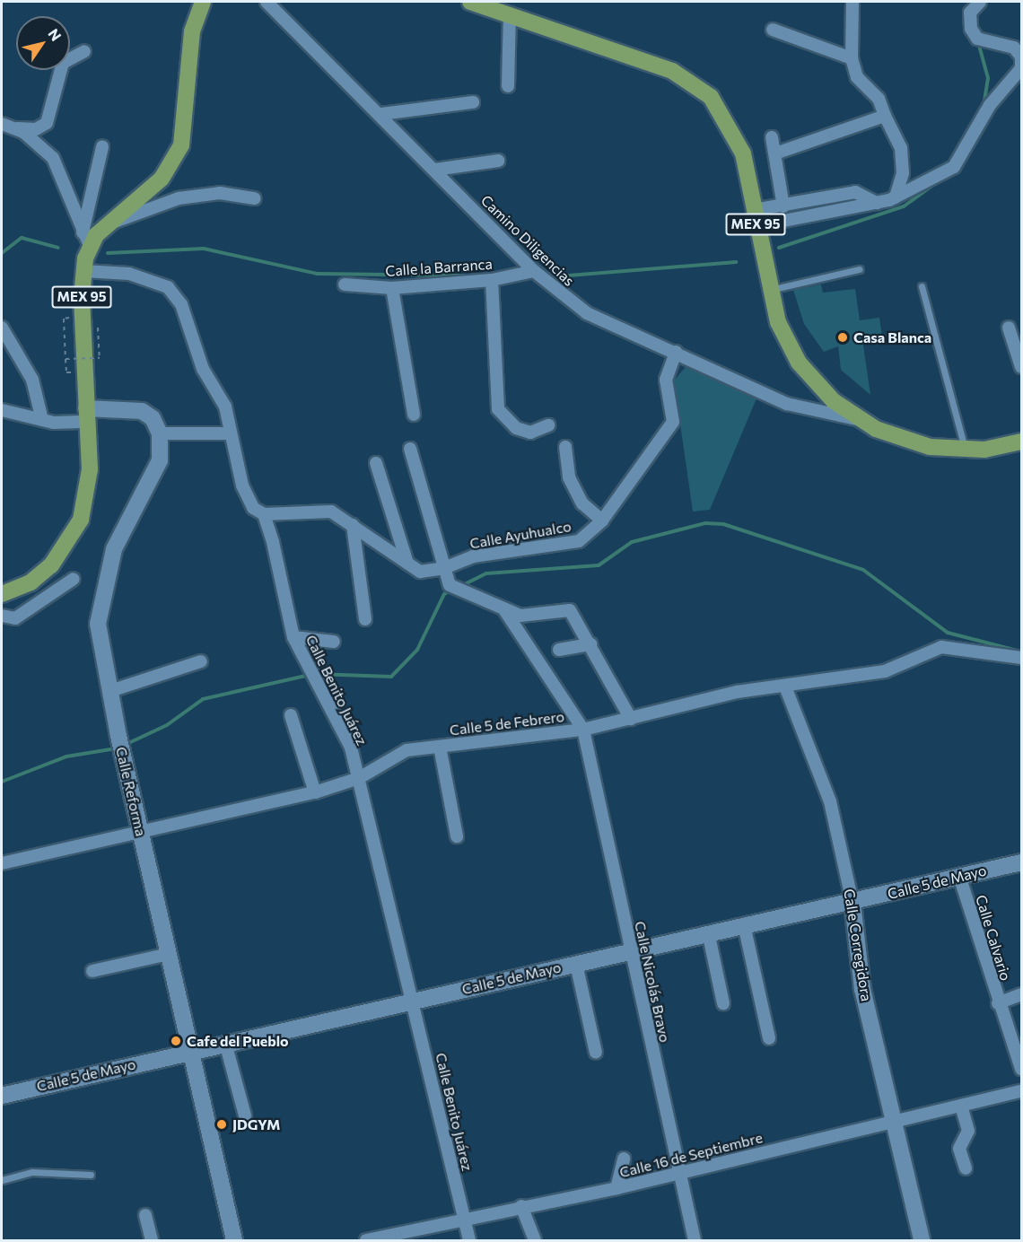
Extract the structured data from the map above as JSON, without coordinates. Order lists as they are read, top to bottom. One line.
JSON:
{"streets":{"main road":["MEX 95"],"street":["Camino Diligencias","Calle la Barranca","Calle Ayuhualco","Calle Benito Juárez","Calle 5 de Febrero","Calle Reforma","Calle 5 de Mayo","Calle Calvario","Calle Corregidora","Calle Nicolás Bravo","Calle 16 de Septiembre"]},"crossings":[["MEX 95","Camino Diligencias"],["MEX 95","Calle Benito Juárez"],["Camino Diligencias","Calle la Barranca"],["Camino Diligencias","Calle Ayuhualco"],["Calle Ayuhualco","Calle Benito Juárez"],["Calle Benito Juárez","Calle 5 de Febrero"],["Calle Benito Juárez","Calle 5 de Mayo"],["Calle Benito Juárez","Calle 16 de Septiembre"],["Calle 5 de Febrero","Calle Reforma"],["Calle 5 de Febrero","Calle Corregidora"],["Calle 5 de Febrero","Calle Nicolás Bravo"],["Calle Reforma","Calle 5 de Mayo"],["Calle 5 de Mayo","Calle Calvario"],["Calle 5 de Mayo","Calle Corregidora"],["Calle 5 de Mayo","Calle Nicolás Bravo"],["Calle Corregidora","Calle 16 de Septiembre"],["Calle Nicolás Bravo","Calle 16 de Septiembre"]],"places":["Casa Blanca","Cafe del Pueblo","JDGYM"],"north":"top right"}
